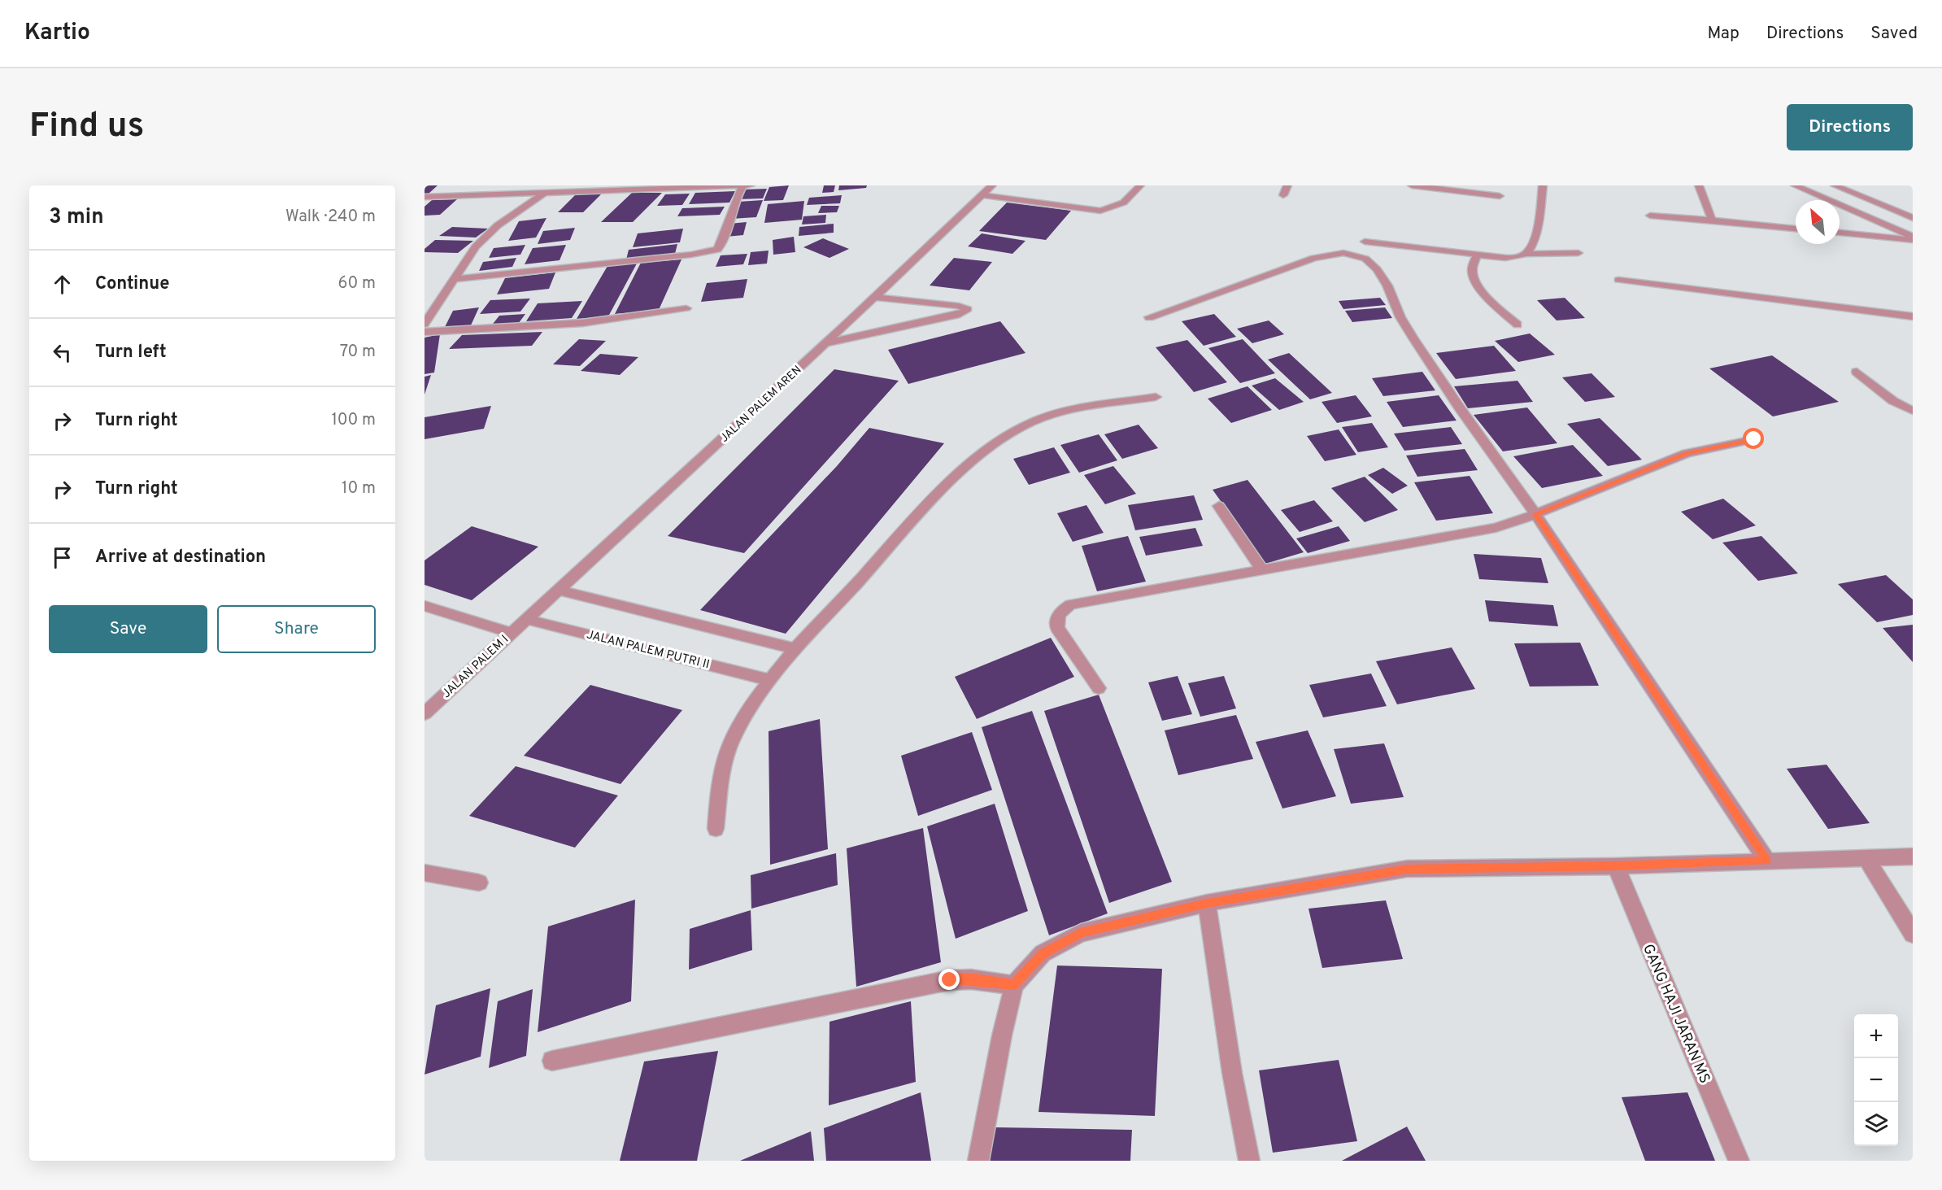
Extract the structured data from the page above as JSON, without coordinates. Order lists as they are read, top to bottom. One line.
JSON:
{"streets":{"street":["JALAN PALEM AREN","JALAN PALEM PUTRI II","JALAN PALEM I","GANG HAJI JARAN MS"]},"crossings":[["JALAN PALEM AREN","JALAN PALEM PUTRI II"],["JALAN PALEM AREN","JALAN PALEM I"],["JALAN PALEM PUTRI II","JALAN PALEM I"]],"north":"top left","page":{"header":"Kartio","nav":["Map","Directions","Saved"],"buttons":["Directions",["Save","Share"]],"title":"Find us","heading":["3 min","Walk · 240 m"],"list":[["Continue","60 m"],["Turn left","70 m"],["Turn right","100 m"],["Turn right","10 m"],"Arrive at destination"],"map_buttons":["+","−"]}}
